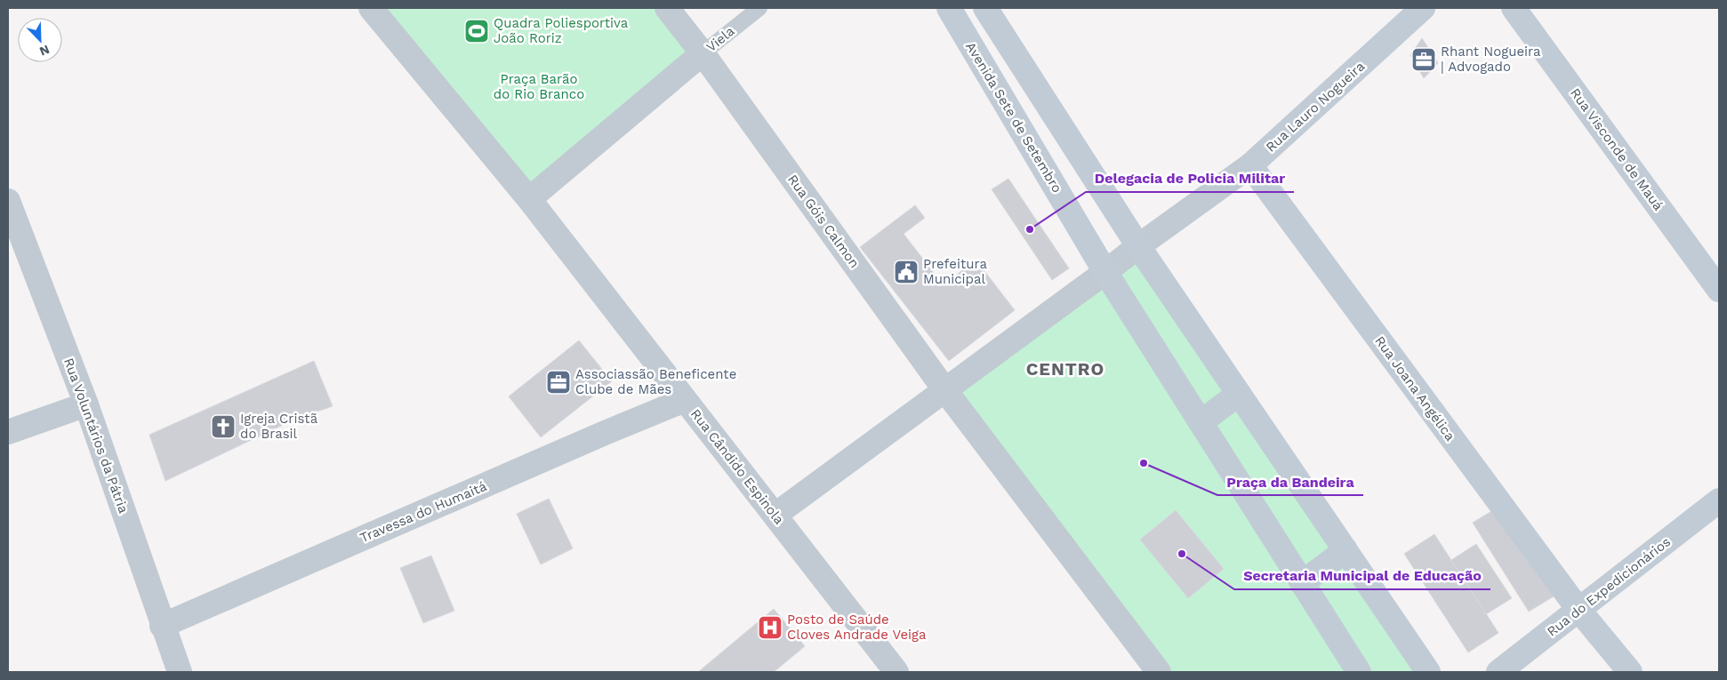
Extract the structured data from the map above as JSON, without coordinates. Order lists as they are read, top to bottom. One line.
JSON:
{"streets":{"street":["Rua Lauro Nogueira","Avenida Sete de Setembro","Rua Visconde de Mauá","Rua Góis Calmon","Rua Joana Angélica","Rua Voluntários da Pátria","Rua Cândido Espinola","Travessa do Humaitá","Rua do Expedicionários"],"lane":["Viela"]},"crossings":[["Viela","Rua Góis Calmon"],["Rua Lauro Nogueira","Avenida Sete de Setembro"],["Rua Lauro Nogueira","Rua Góis Calmon"],["Rua Lauro Nogueira","Rua Joana Angélica"],["Rua Lauro Nogueira","Rua Cândido Espinola"],["Rua Joana Angélica","Rua do Expedicionários"],["Rua Voluntários da Pátria","Travessa do Humaitá"],["Rua Cândido Espinola","Travessa do Humaitá"]],"districts":["CENTRO"],"parks":["Praça Barão do Rio Branco"],"places":{"sports":["Quadra Poliesportiva João Roriz"],"office":["Rhant Nogueira | Advogado","Associassão Beneficente Clube de Mães"],"other":["Delegacia de Policia Militar","Praça da Bandeira","Secretaria Municipal de Educação"],"public building":["Prefeitura Municipal"],"church":["Igreja Cristã do Brasil"],"hospital":["Posto de Saúde Cloves Andrade Veiga"]},"north":"bottom right"}
